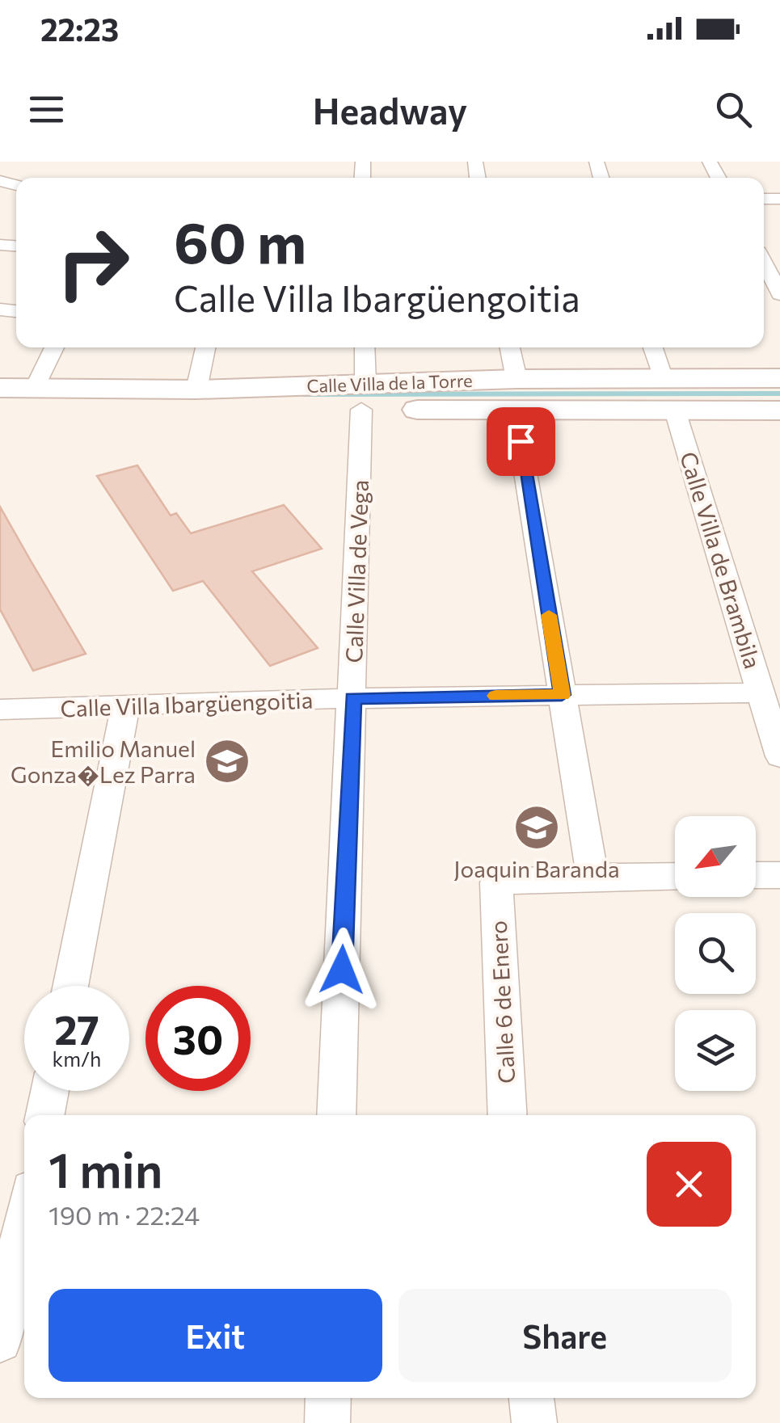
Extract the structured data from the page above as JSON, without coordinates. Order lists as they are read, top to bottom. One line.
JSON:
{"streets":{"street":["Calle Villa de la Torre","Calle Villa de Brambila","Calle Villa de Vega","Calle Villa Ibargüengoitia","Calle 6 de Enero"]},"crossings":[["Calle Villa de la Torre","Calle Villa de Brambila"],["Calle Villa de la Torre","Calle Villa de Vega"],["Calle Villa de Brambila","Calle Villa Ibargüengoitia"],["Calle Villa de Vega","Calle Villa Ibargüengoitia"]],"places":{"school or university":["Emilio Manuel Gonza�Lez Parra","Joaquin Baranda"]},"north":"bottom left","page":{"status":"22:23","header":"Headway","turn":["60 m","Calle Villa Ibargüengoitia"],"speed":"27 km/h","limit":"30","heading":["1 min","190 m · 22:24"],"buttons":["Exit","Share"]}}
